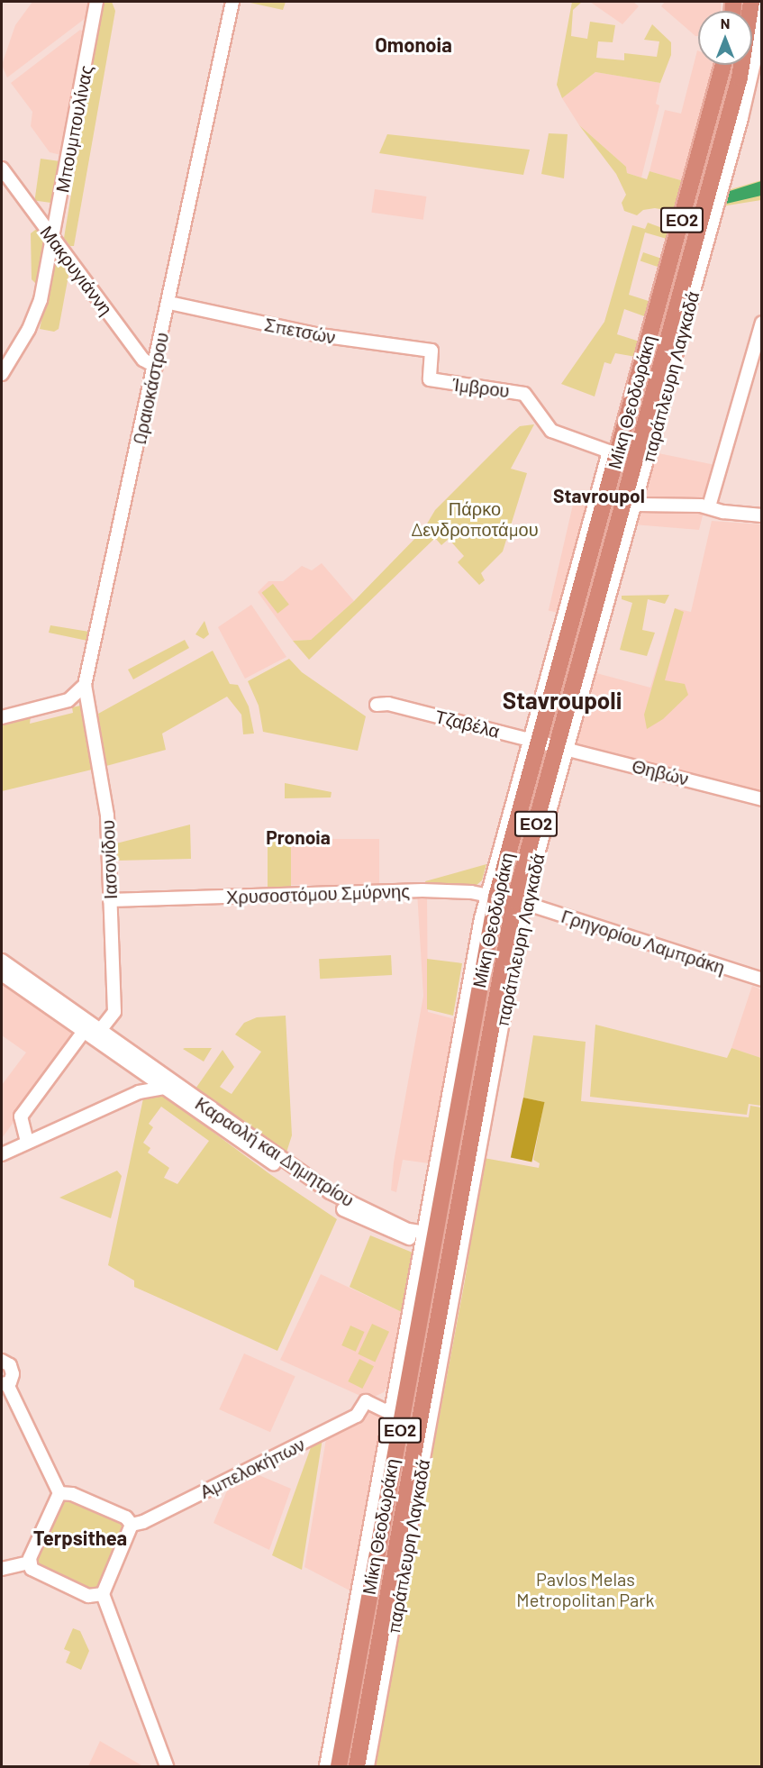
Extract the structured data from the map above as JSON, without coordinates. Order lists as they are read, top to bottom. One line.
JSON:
{"streets":{"highway":["ΕΟ2","Μίκη Θεοδωράκη"],"street":["Μπουμπουλίνας","Μακρυγιάννη","Σπετσών","παράπλευρη Λαγκαδά","Ίμβρου","Ωραιοκάστρου","Τζαβέλα","Θηβών","Ιασονίδου","Χρυσοστόμου Σμύρνης","Γρηγορίου Λαμπράκη","Καραολή και Δημητρίου","Αμπελοκήπων"]},"crossings":[["Μπουμπουλίνας","Μακρυγιάννη"],["Μακρυγιάννη","Ωραιοκάστρου"],["Σπετσών","Ίμβρου"],["Σπετσών","Ωραιοκάστρου"],["παράπλευρη Λαγκαδά","Μίκη Θεοδωράκη"],["Ίμβρου","Μίκη Θεοδωράκη"],["Ωραιοκάστρου","Ιασονίδου"],["Μίκη Θεοδωράκη","Τζαβέλα"],["Μίκη Θεοδωράκη","Θηβών"],["Μίκη Θεοδωράκη","Χρυσοστόμου Σμύρνης"],["Μίκη Θεοδωράκη","Γρηγορίου Λαμπράκη"],["Μίκη Θεοδωράκη","Καραολή και Δημητρίου"],["Τζαβέλα","Θηβών"],["Ιασονίδου","Χρυσοστόμου Σμύρνης"],["Ιασονίδου","Καραολή και Δημητρίου"],["Χρυσοστόμου Σμύρνης","Γρηγορίου Λαμπράκη"]],"districts":["Omonoia","Stavroupol","Stavroupoli","Pronoia","Terpsithea"],"parks":["Πάρκο Δενδροποτάμου","Pavlos Melas Metropolitan Park"],"north":"top"}
